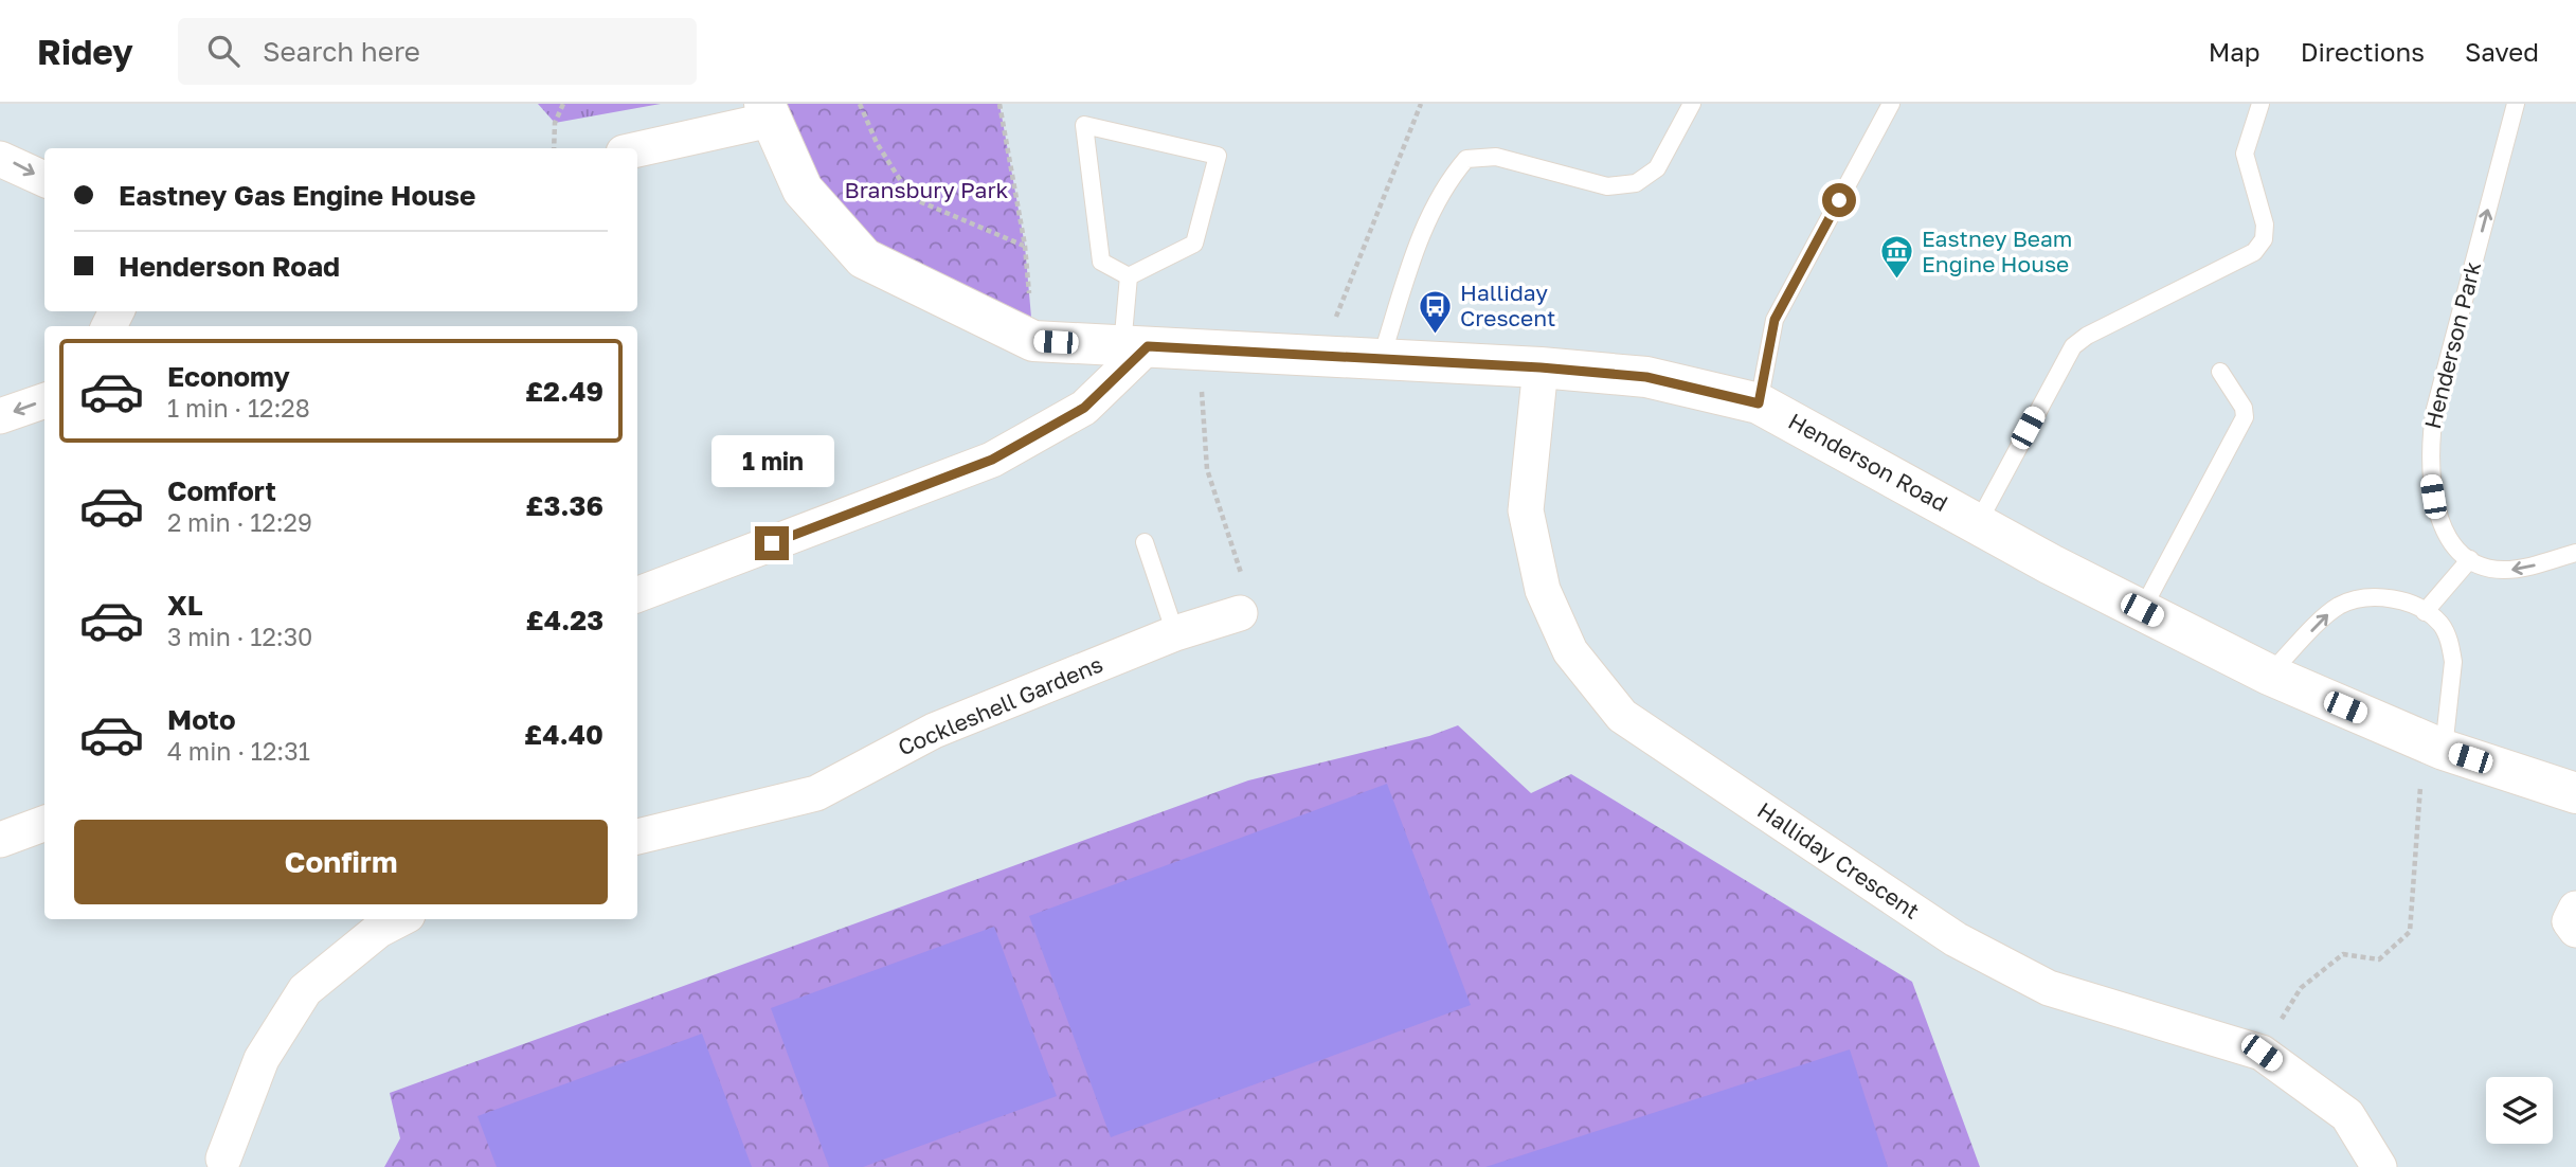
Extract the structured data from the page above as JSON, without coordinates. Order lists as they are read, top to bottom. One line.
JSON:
{"streets":{"street":["Henderson Road","Cockleshell Gardens","Halliday Crescent"],"lane":["Henderson Park"]},"crossings":[["Henderson Road","Halliday Crescent"]],"one_way":["Henderson Park"],"parks":["Bransbury Park"],"places":{"museum":["Eastney Beam Engine House"],"bus stop":["Halliday Crescent"]},"page":{"header":"Ridey","search":"Search here","nav":["Map","Directions","Saved"],"banner":["Eastney Gas Engine House","Henderson Road"],"list":[{"name":"Economy","note":"1 min · 12:28","value":"£2.49"},{"name":"Comfort","note":"2 min · 12:29","value":"£3.36"},{"name":"XL","note":"3 min · 12:30","value":"£4.23"},{"name":"Moto","note":"4 min · 12:31","value":"£4.40"}],"bubble":"1 min","buttons":"Confirm"}}
